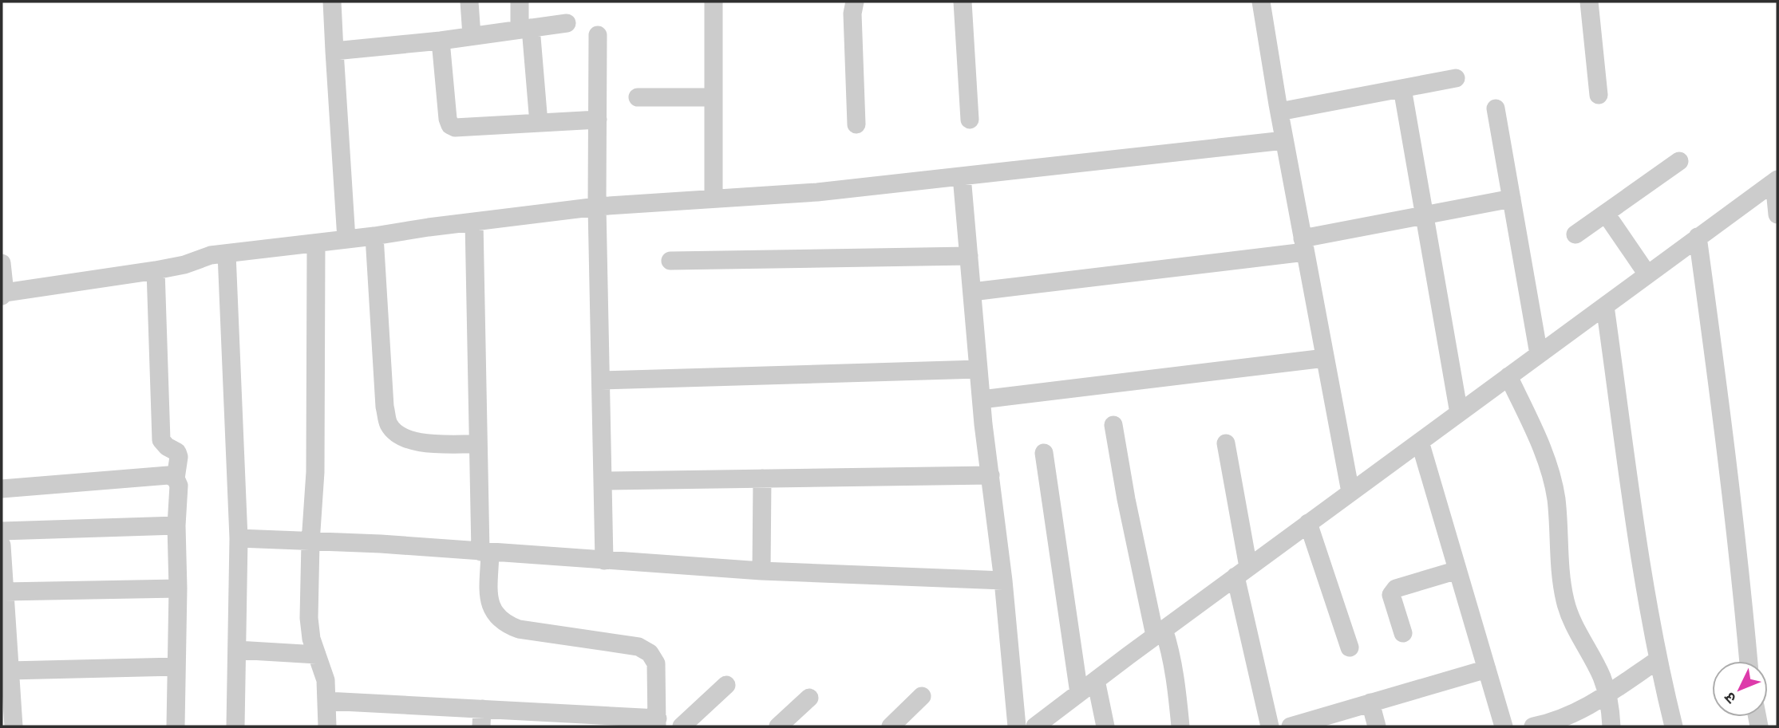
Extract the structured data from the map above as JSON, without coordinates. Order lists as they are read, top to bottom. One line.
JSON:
{"north":"bottom left"}
